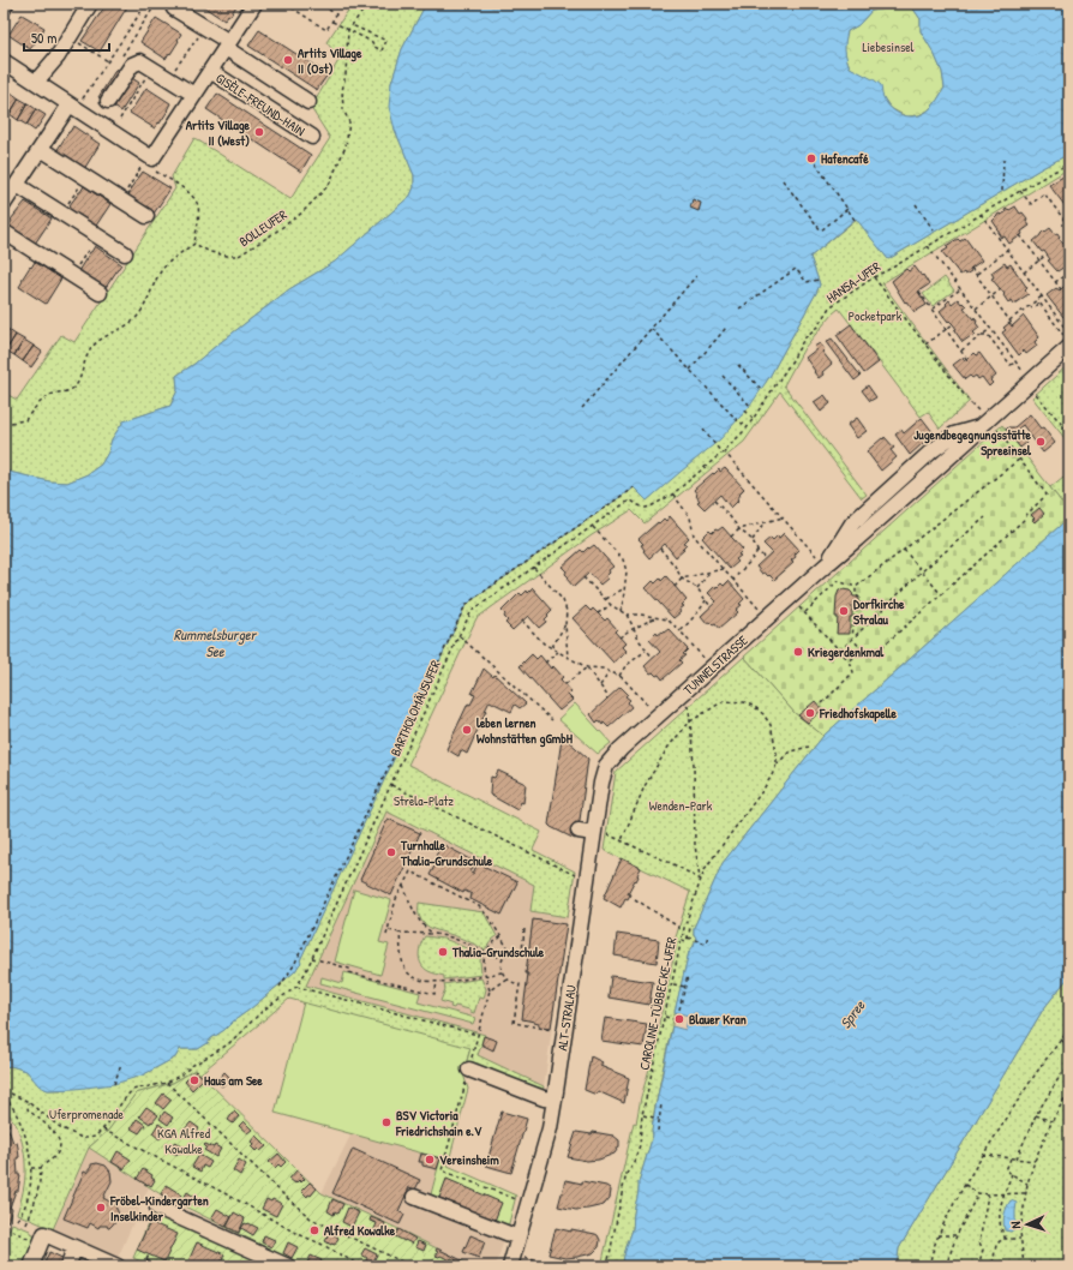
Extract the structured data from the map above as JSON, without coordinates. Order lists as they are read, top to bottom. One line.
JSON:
{"streets":{"street":["GISÈLE-FREUND-HAIN","TUNNELSTRASSE","ALT-STRALAU"],"path":["BOLLEUFER","HANSA-UFER","BARTHOLOMÄUSUFER","CAROLINE-TÜBBECKE-UFER"]},"crossings":[["HANSA-UFER","BARTHOLOMÄUSUFER"],["TUNNELSTRASSE","ALT-STRALAU"]],"water":["Rummelsburger See","Spree"],"parks":["Liebesinsel","Pocketpark","Strela-Platz","Wenden-Park","Uferpromenade","KGA Alfred Kowalke"],"places":["Artits Village II (Ost)","Artits Village II (West)","Hafencafé","Jugendbegegnungsstätte Spreeinsel","Dorfkirche Stralau","Kriegerdenkmal","Friedhofskapelle","leben lernen Wohnstätten gGmbH","Turnhalle Thalia-Grundschule","Thalia-Grundschule","Blauer Kran","Haus am See","BSV Victoria Friedrichshain e.V","Vereinsheim","Fröbel-Kindergarten Inselkinder","Alfred Kowalke"],"scale_bar":"50 m","north":"left"}
